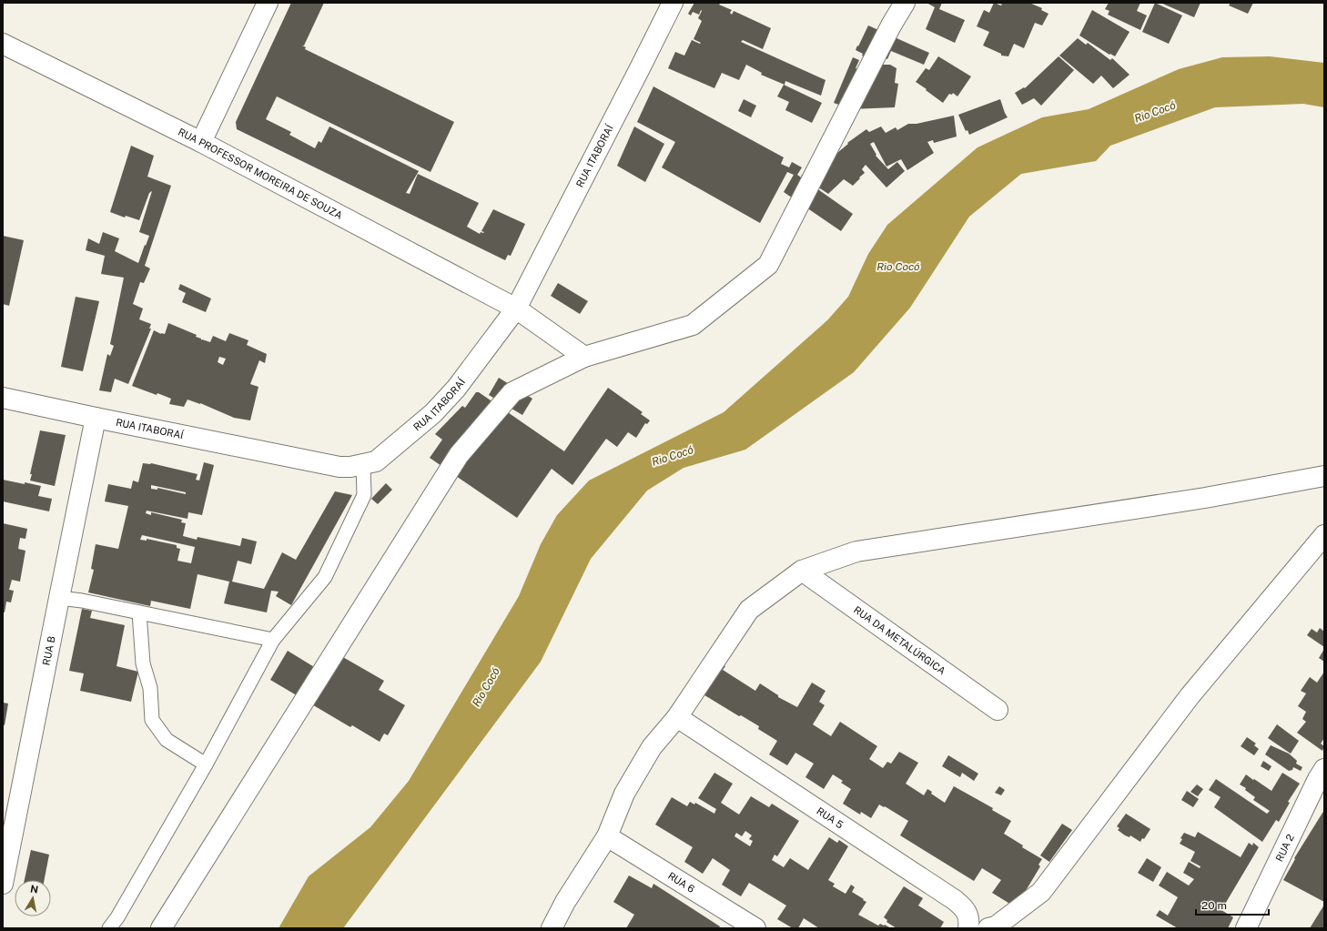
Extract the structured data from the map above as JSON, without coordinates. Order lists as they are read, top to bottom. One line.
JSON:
{"streets":{"street":["RUA ITABORAÍ","RUA PROFESSOR MOREIRA DE SOUZA","RUA DA METALÚRGICA","RUA B","RUA 5","RUA 2","RUA 6"]},"crossings":[["RUA ITABORAÍ","RUA PROFESSOR MOREIRA DE SOUZA"],["RUA ITABORAÍ","RUA B"]],"water":["Rio Cocó"],"scale_bar":"20 m","north":"top"}
